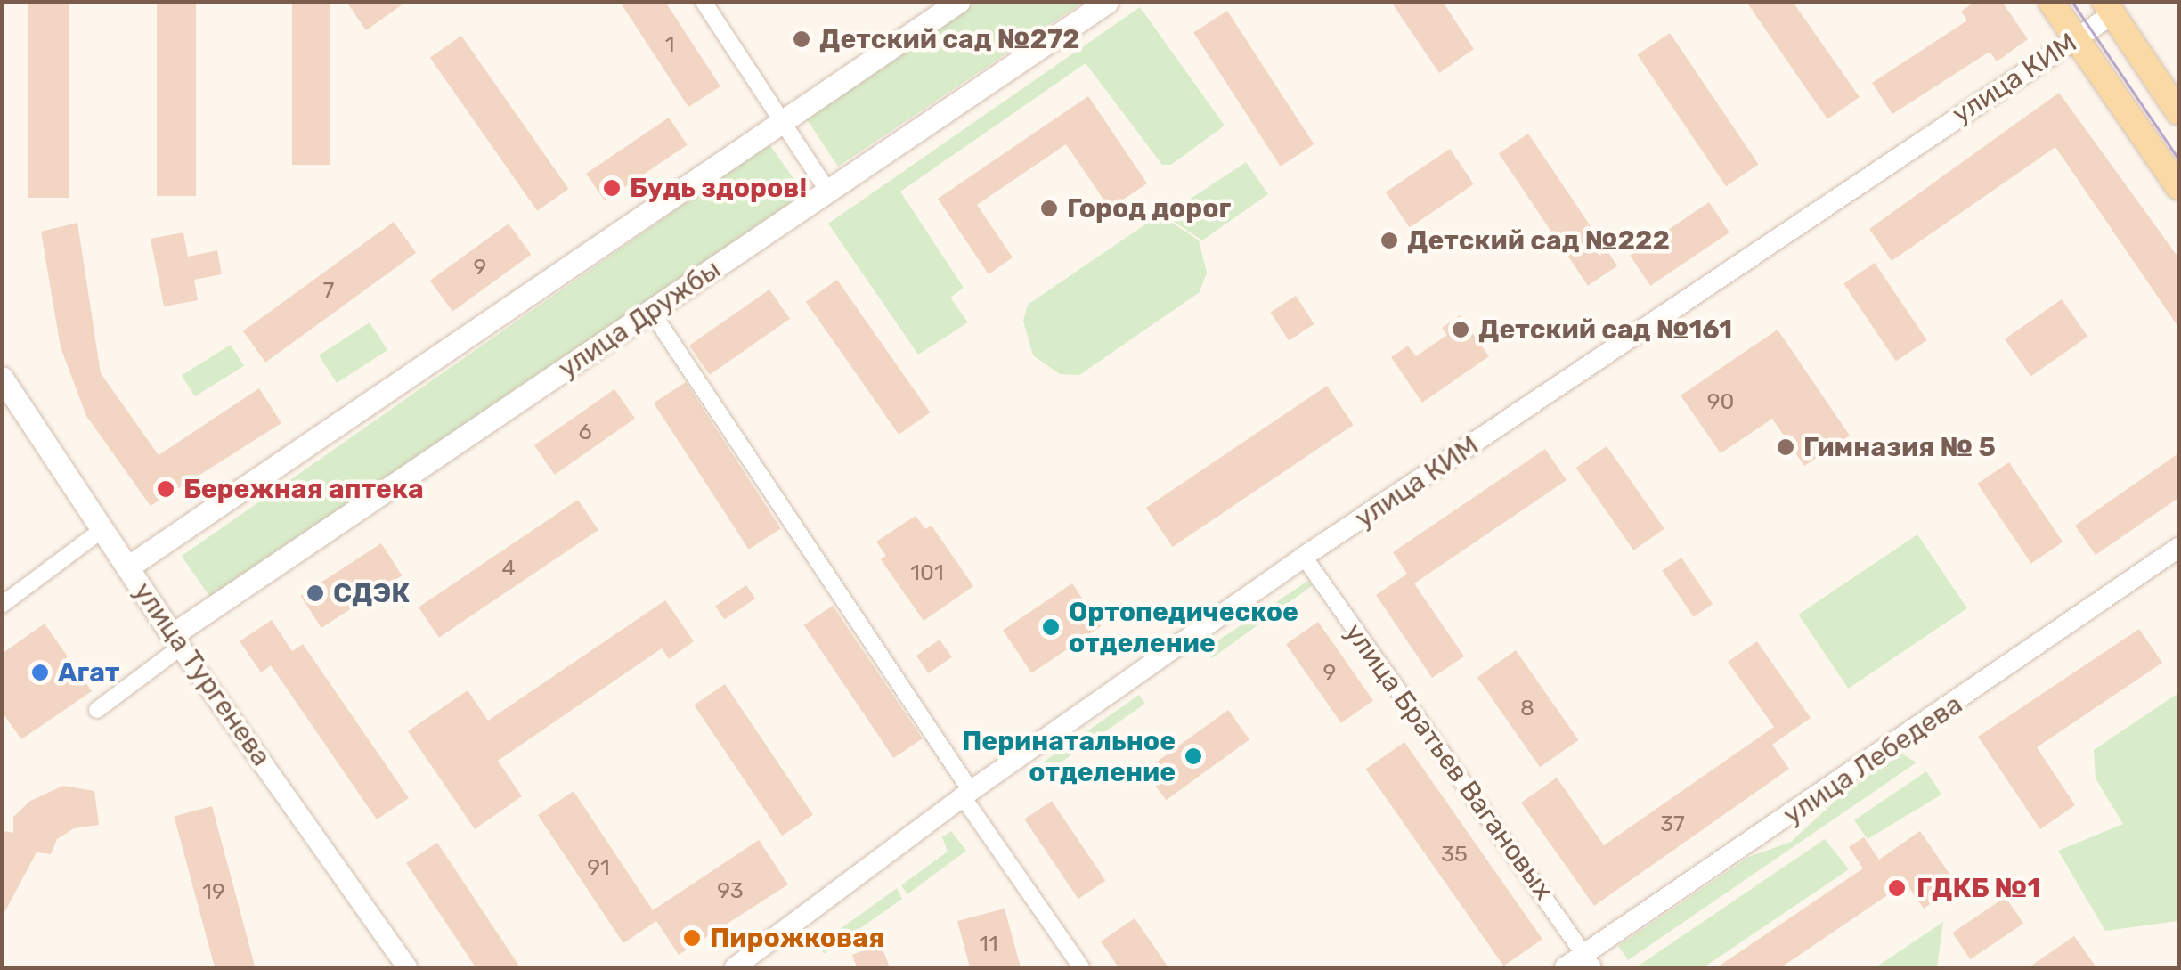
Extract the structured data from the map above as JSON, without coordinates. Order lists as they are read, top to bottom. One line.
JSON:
{"streets":{"main road":["улица Дружбы","улица Тургенева"],"street":["улица КИМ","улица Лебедева","улица Братьев Вагановых"]},"crossings":[["улица КИМ","улица Братьев Вагановых"],["улица Дружбы","улица Тургенева"],["улица Лебедева","улица Братьев Вагановых"]],"places":["Детский сад №272","Будь здоров!","Город дорог","Детский сад №222","Детский сад №161","Гимназия № 5","Бережная аптека","СДЭК","Ортопедическое отделение","Агат","Перинатальное отделение","ГДКБ №1","Пирожковая"],"house_numbers":["1","9","7","90","6","4","101","9","8","37","35","91","93","19","11"]}
